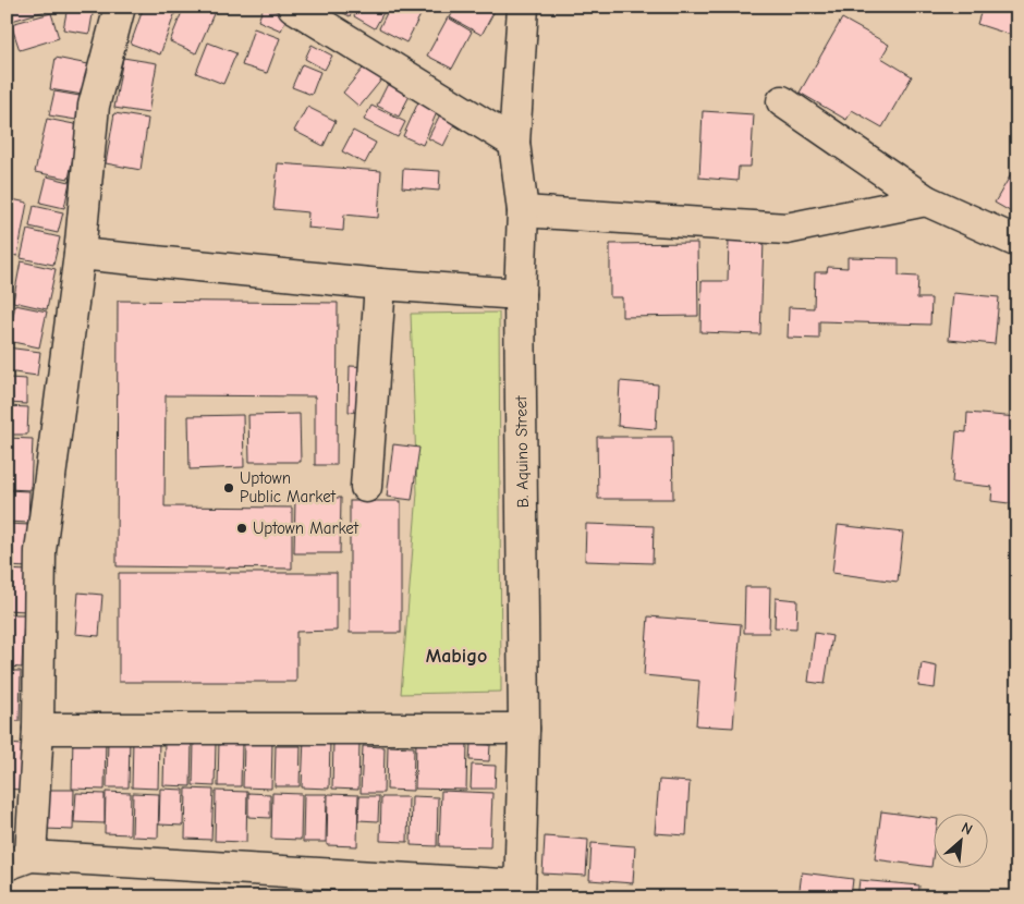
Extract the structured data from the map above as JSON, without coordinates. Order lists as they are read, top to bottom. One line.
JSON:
{"streets":{"street":["B. Aquino Street"]},"districts":["Mabigo"],"places":["Uptown Public Market","Uptown Market"],"north":"top right"}
